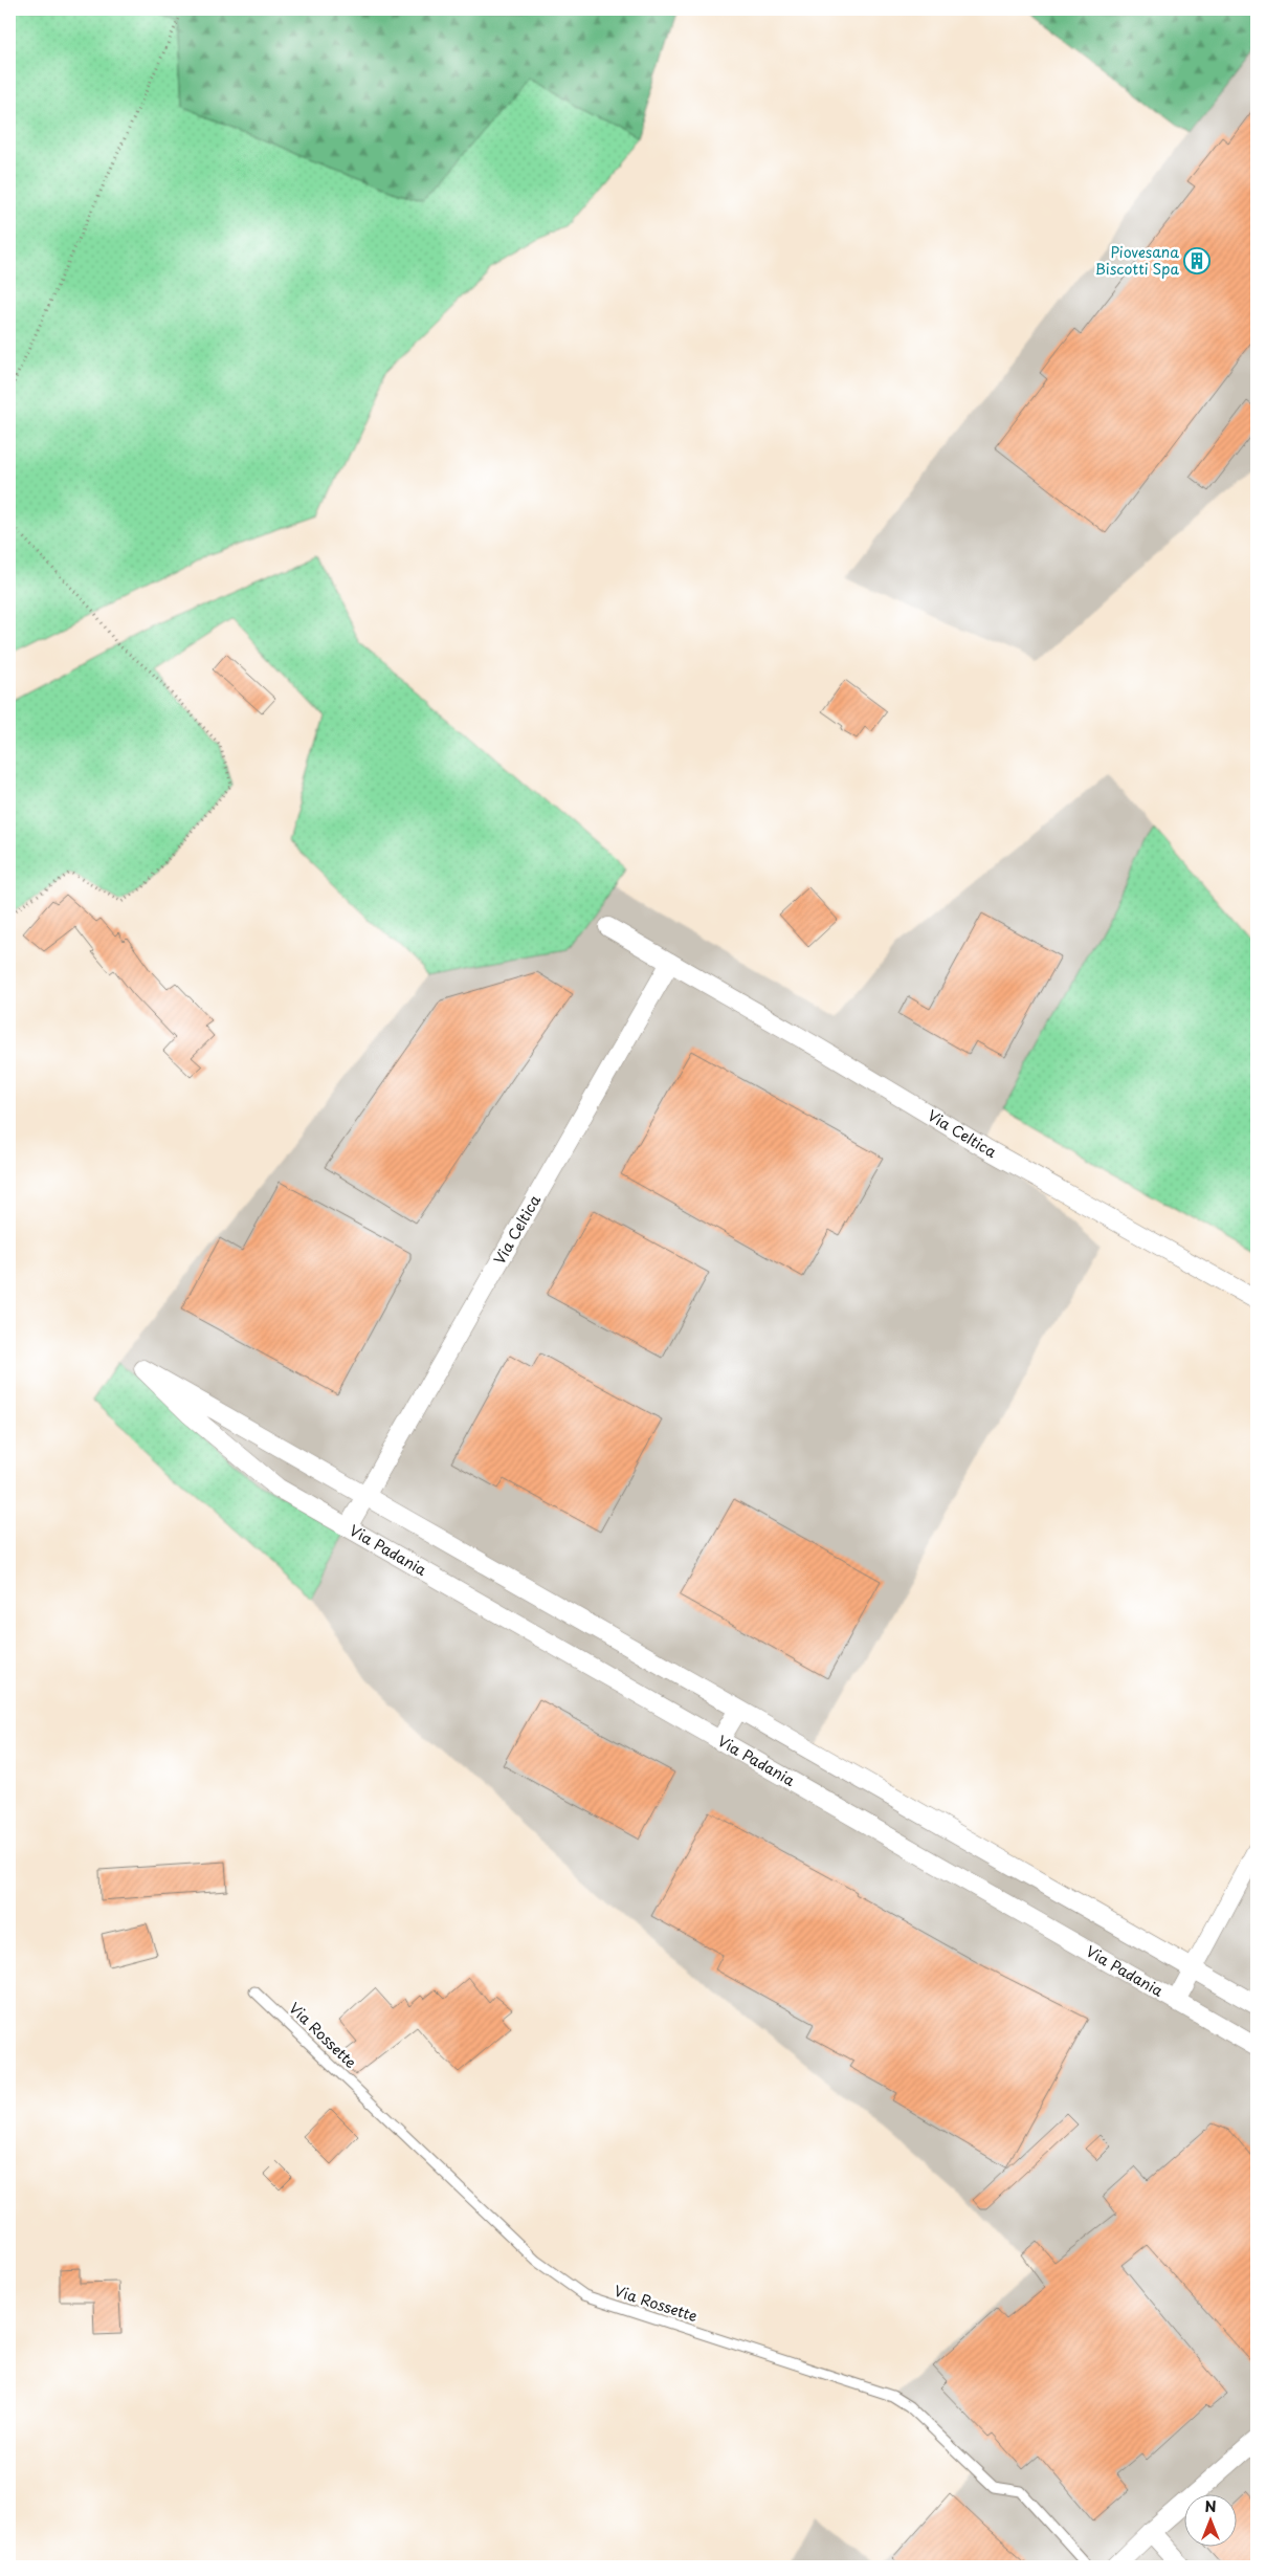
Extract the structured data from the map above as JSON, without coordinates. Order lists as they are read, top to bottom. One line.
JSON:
{"streets":{"street":["Via Celtica","Via Padania"],"lane":["Via Rossette"]},"crossings":[["Via Celtica","Via Padania"]],"places":{"building":["Piovesana Biscotti Spa"]},"north":"top"}
